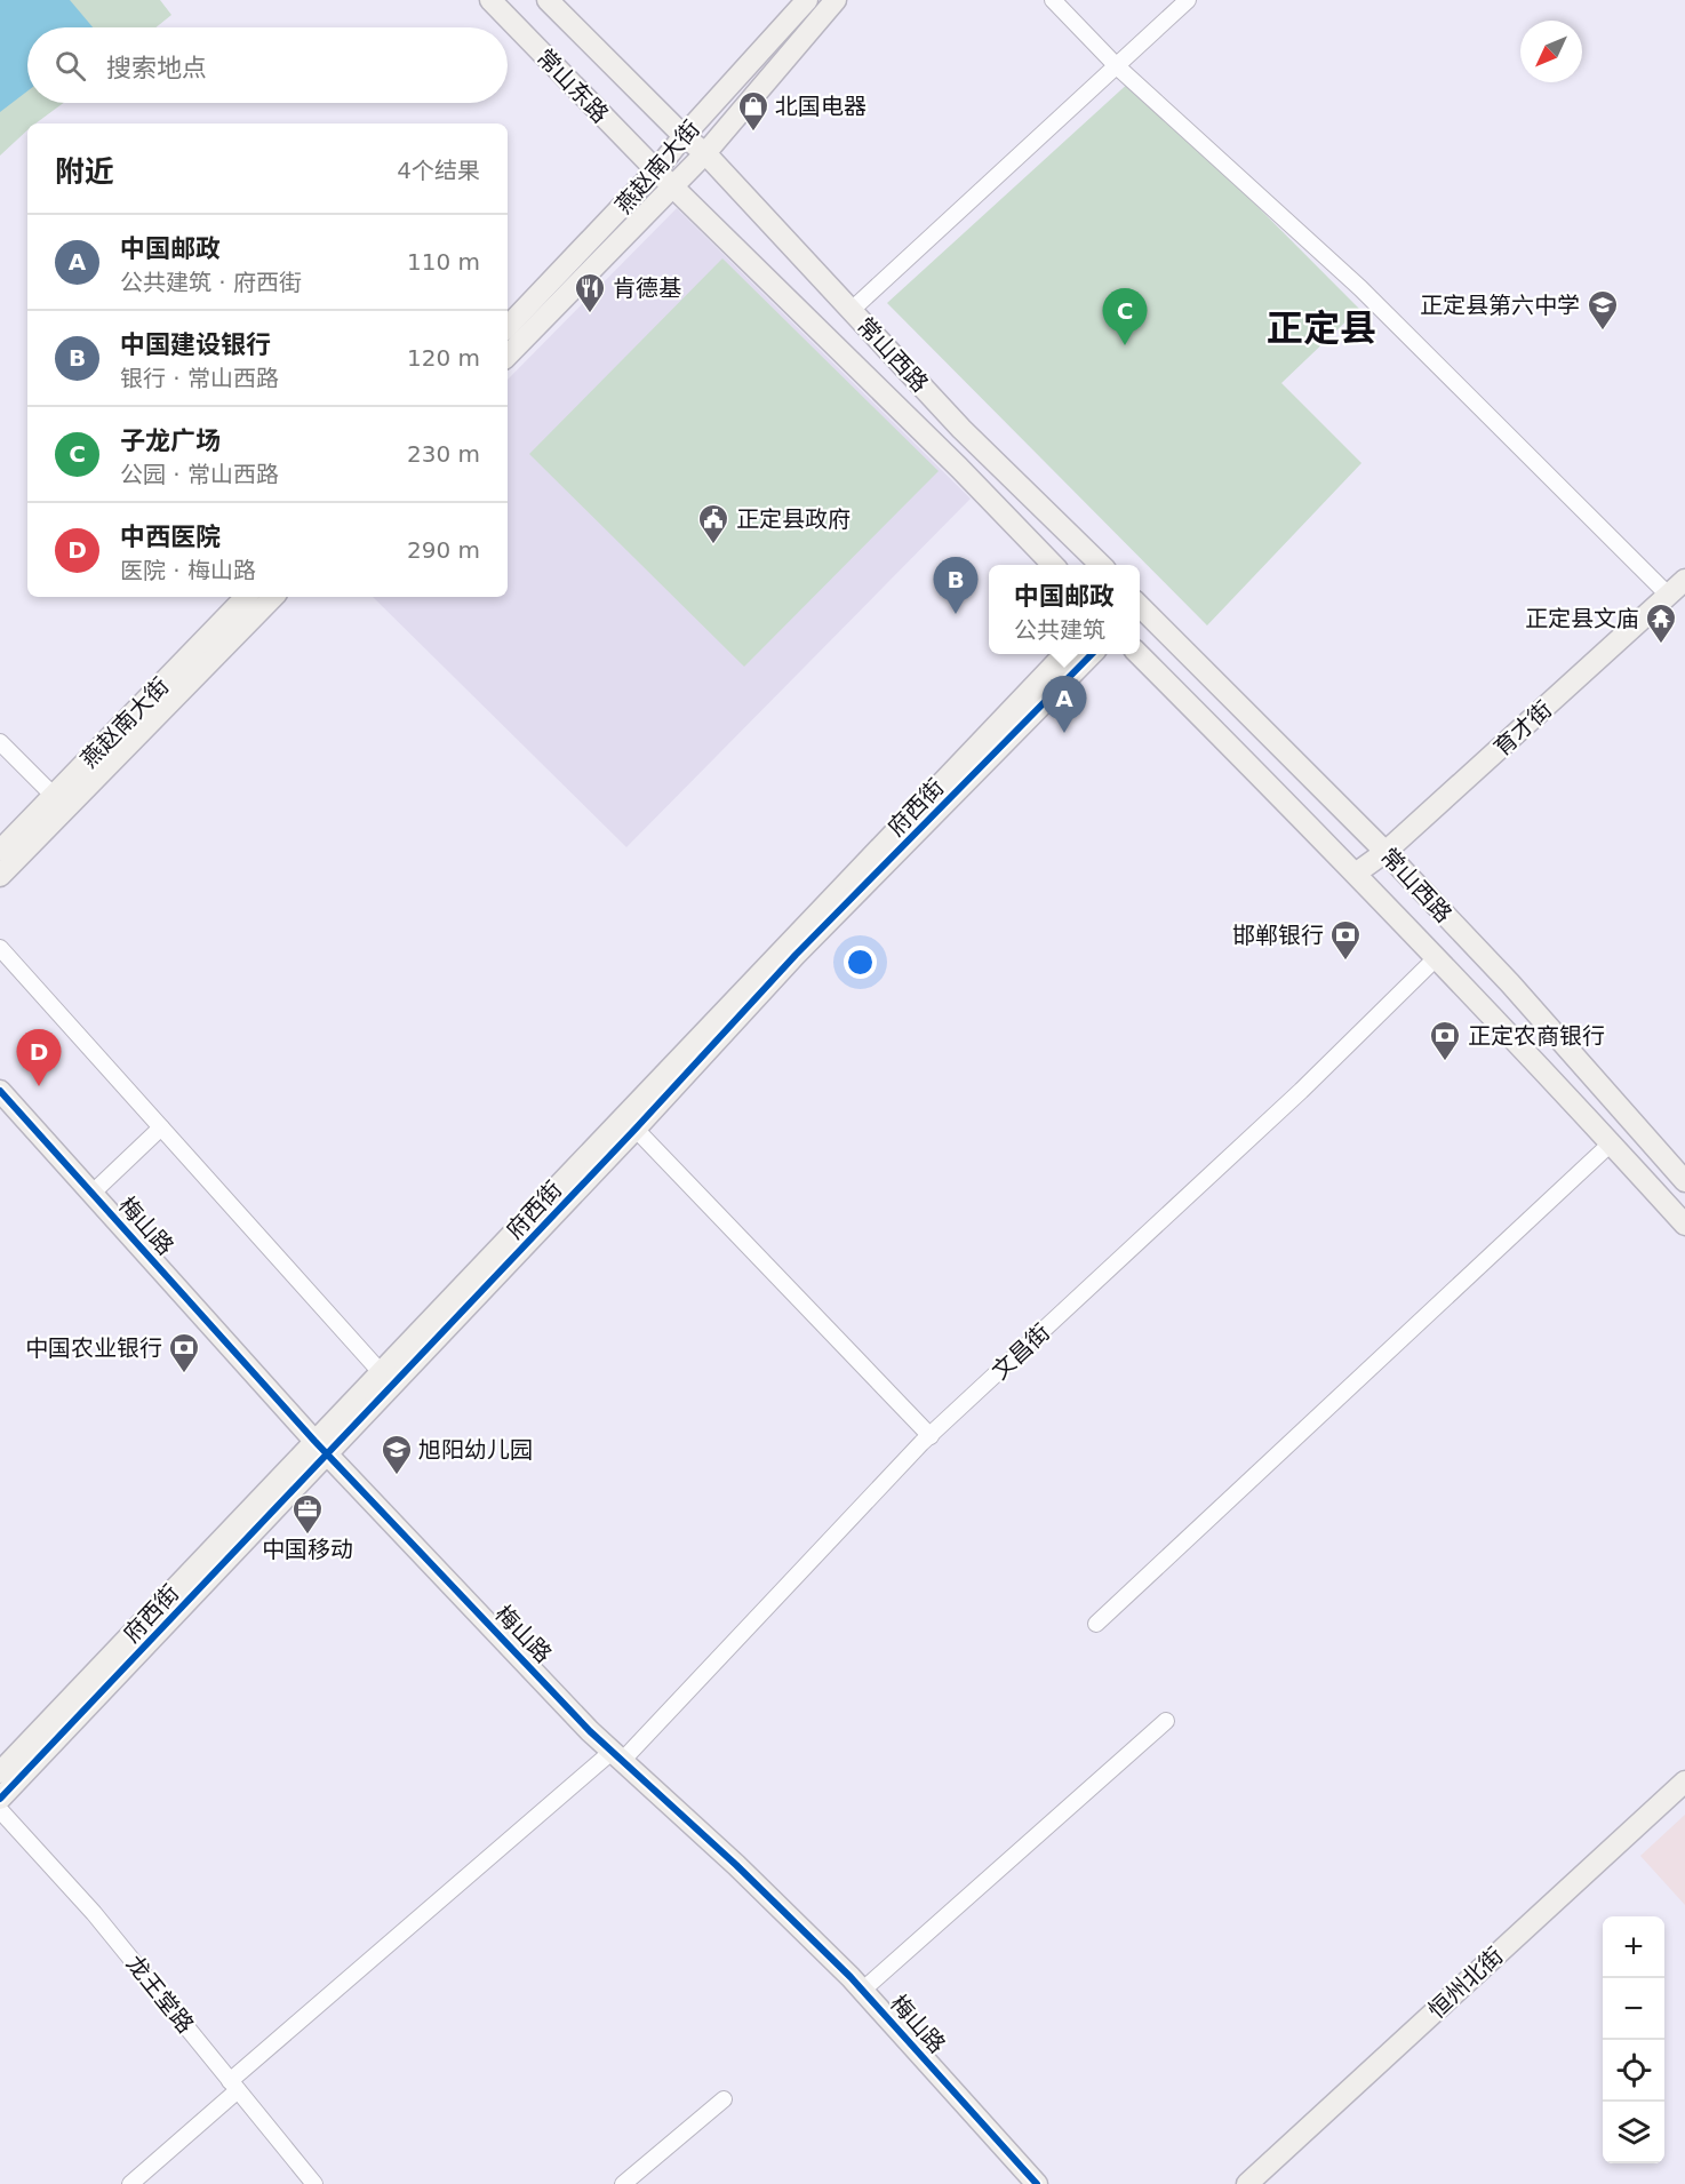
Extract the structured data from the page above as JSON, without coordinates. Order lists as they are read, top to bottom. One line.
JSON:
{"streets":{"street":["常山东路","燕赵南大街","常山西路","育才街","府西街","梅山路","文昌街","恒州北街","龙王堂路"]},"crossings":[["常山东路","燕赵南大街"],["常山东路","常山西路"],["燕赵南大街","常山西路"],["常山西路","育才街"],["常山西路","文昌街"],["府西街","梅山路"],["梅山路","文昌街"],["文昌街","龙王堂路"]],"districts":["正定县"],"places":{"shop":["北国电器"],"restaurant":["肯德基"],"school or university":["正定县第六中学","旭阳幼儿园"],"public building":["正定县政府"],"temple":["正定县文庙"],"bank":["邯郸银行","正定农商银行","中国农业银行"],"office":["中国移动"]},"north":"bottom left","page":{"search":"搜索地点","heading":["附近","4个结果"],"list":[{"mark":"A","name":"中国邮政","note":"公共建筑 · 府西街","value":"110 m"},{"mark":"B","name":"中国建设银行","note":"银行 · 常山西路","value":"120 m"},{"mark":"C","name":"子龙广场","note":"公园 · 常山西路","value":"230 m"},{"mark":"D","name":"中西医院","note":"医院 · 梅山路","value":"290 m"}],"pins":["C","B","A","D"],"popup":["中国邮政","公共建筑"],"map_buttons":["+","−"]}}
